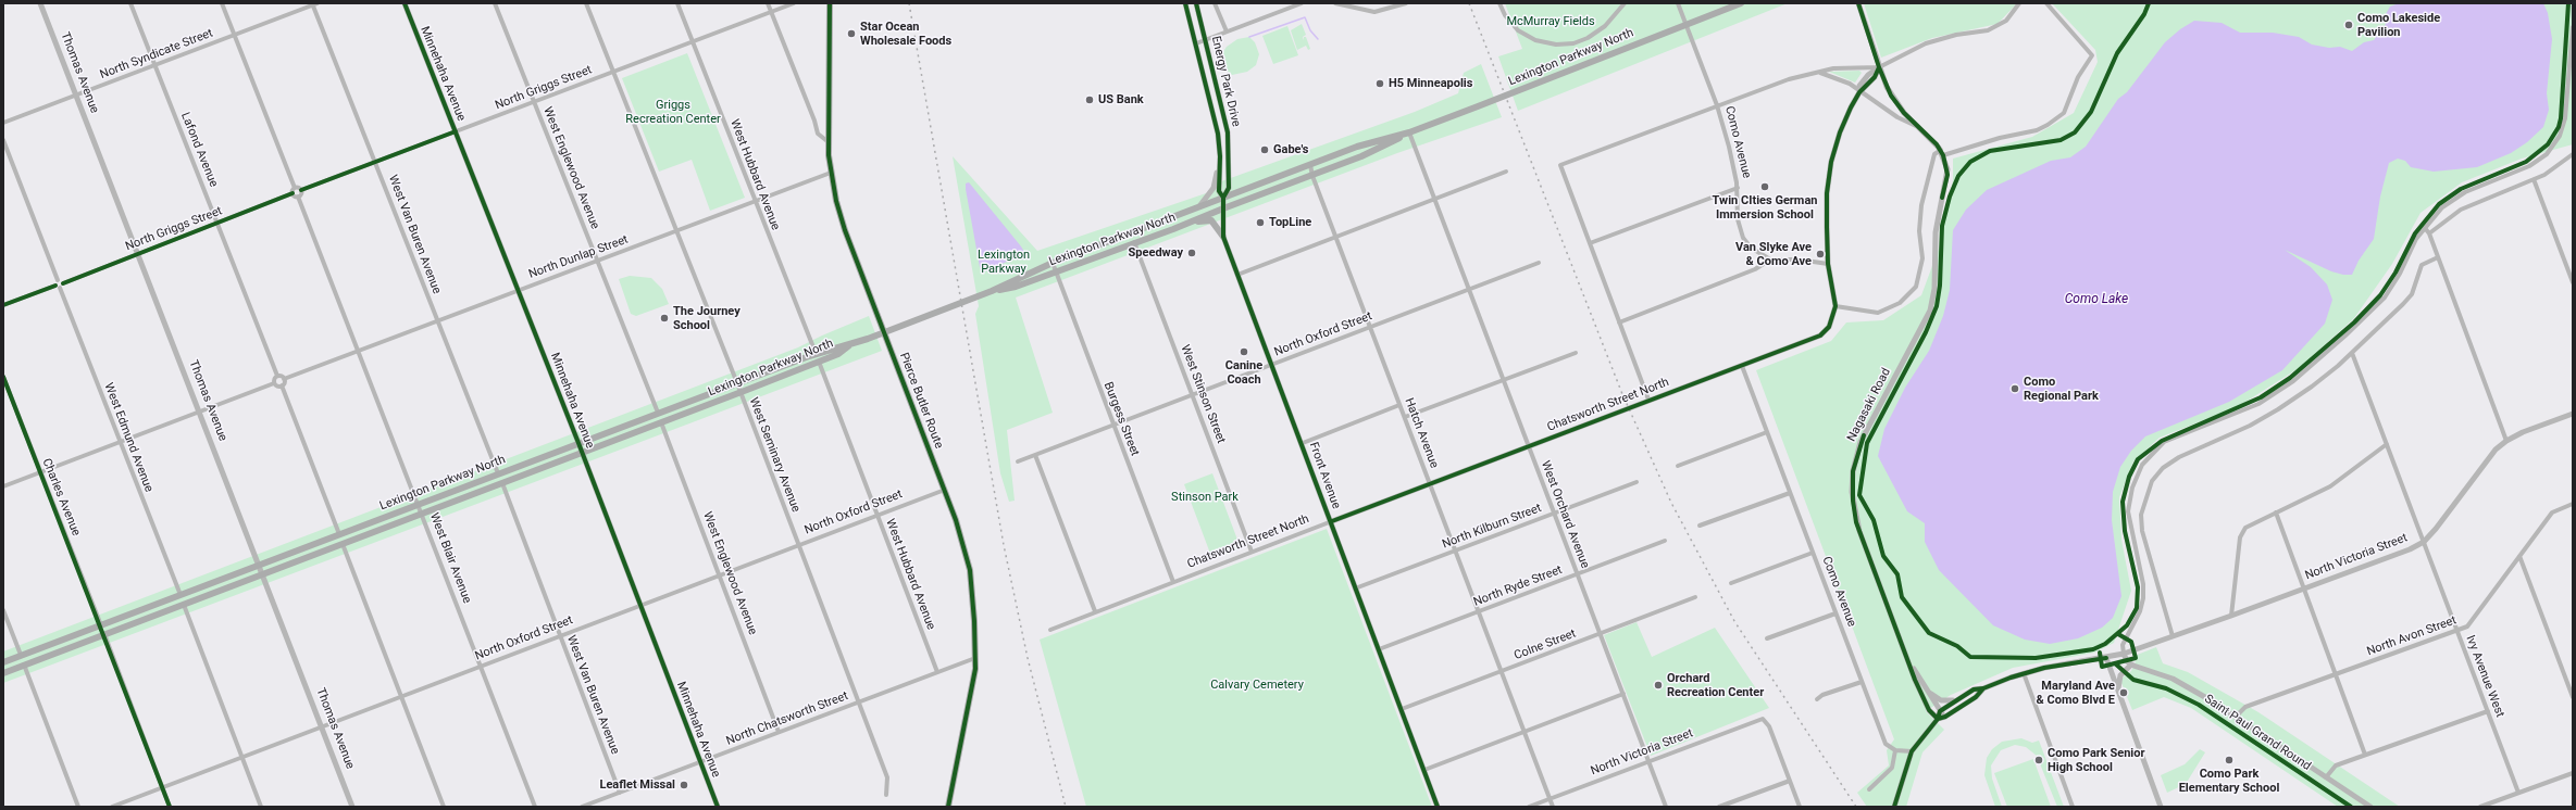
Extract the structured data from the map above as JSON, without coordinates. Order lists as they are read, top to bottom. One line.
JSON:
{"streets":{"main road":["Lexington Parkway North","Pierce Butler Route"],"street":["North Syndicate Street","Thomas Avenue","Minnehaha Avenue","Energy Park Drive","North Griggs Street","Como Avenue","Lafond Avenue","West Englewood Avenue","West Hubbard Avenue","West Van Buren Avenue","North Dunlap Street","North Oxford Street","West Stinson Street","Chatsworth Street North","Nagasaki Road","Burgess Street","Hatch Avenue","West Edmund Avenue","West Seminary Avenue","Front Avenue","Charles Avenue","West Orchard Avenue","North Kilburn Street","North Victoria Street","West Blair Avenue","North Ryde Street","North Avon Street","Colne Street","Ivy Avenue West","North Chatsworth Street"],"cycle path":["Saint Paul Grand Round"]},"crossings":[["North Syndicate Street","Thomas Avenue"],["North Syndicate Street","Lafond Avenue"],["North Syndicate Street","West Van Buren Avenue"],["Lexington Parkway North","Thomas Avenue"],["Lexington Parkway North","Minnehaha Avenue"],["Lexington Parkway North","Energy Park Drive"],["Lexington Parkway North","Como Avenue"],["Lexington Parkway North","West Englewood Avenue"],["Lexington Parkway North","West Hubbard Avenue"],["Lexington Parkway North","West Van Buren Avenue"],["Lexington Parkway North","West Stinson Street"],["Lexington Parkway North","Burgess Street"],["Lexington Parkway North","Hatch Avenue"],["Lexington Parkway North","West Edmund Avenue"],["Lexington Parkway North","West Seminary Avenue"],["Lexington Parkway North","Front Avenue"],["Lexington Parkway North","Charles Avenue"],["Lexington Parkway North","West Orchard Avenue"],["Lexington Parkway North","West Blair Avenue"],["Thomas Avenue","North Griggs Street"],["Thomas Avenue","North Oxford Street"],["Minnehaha Avenue","North Griggs Street"],["Minnehaha Avenue","North Dunlap Street"],["Minnehaha Avenue","North Oxford Street"],["Minnehaha Avenue","North Chatsworth Street"],["Energy Park Drive","Front Avenue"],["North Griggs Street","Lafond Avenue"],["North Griggs Street","West Englewood Avenue"],["North Griggs Street","West Hubbard Avenue"],["North Griggs Street","West Van Buren Avenue"],["North Griggs Street","West Seminary Avenue"],["Como Avenue","Chatsworth Street North"],["West Englewood Avenue","North Dunlap Street"],["West Englewood Avenue","North Oxford Street"],["West Englewood Avenue","North Chatsworth Street"],["West Hubbard Avenue","North Dunlap Street"],["West Hubbard Avenue","North Oxford Street"],["West Hubbard Avenue","North Chatsworth Street"],["West Van Buren Avenue","North Dunlap Street"],["West Van Buren Avenue","North Oxford Street"],["West Van Buren Avenue","North Chatsworth Street"],["North Dunlap Street","Pierce Butler Route"],["North Dunlap Street","West Seminary Avenue"],["North Dunlap Street","West Blair Avenue"],["North Oxford Street","West Stinson Street"],["North Oxford Street","Pierce Butler Route"],["North Oxford Street","Burgess Street"],["North Oxford Street","Hatch Avenue"],["North Oxford Street","West Seminary Avenue"],["North Oxford Street","Front Avenue"],["North Oxford Street","West Orchard Avenue"],["North Oxford Street","West Blair Avenue"],["West Stinson Street","Chatsworth Street North"],["Pierce Butler Route","North Chatsworth Street"],["Chatsworth Street North","Burgess Street"],["Chatsworth Street North","Hatch Avenue"],["Chatsworth Street North","Front Avenue"],["Chatsworth Street North","West Orchard Avenue"],["Hatch Avenue","North Kilburn Street"],["Hatch Avenue","North Victoria Street"],["Hatch Avenue","North Ryde Street"],["Hatch Avenue","Colne Street"],["West Seminary Avenue","North Chatsworth Street"],["Front Avenue","North Kilburn Street"],["Front Avenue","North Ryde Street"],["Front Avenue","Colne Street"],["West Orchard Avenue","North Kilburn Street"],["West Orchard Avenue","North Victoria Street"],["West Orchard Avenue","North Ryde Street"],["West Orchard Avenue","Colne Street"],["North Victoria Street","Ivy Avenue West"],["North Avon Street","Ivy Avenue West"]],"water":["Como Lake"],"parks":["McMurray Fields","Griggs Recreation Center","Lexington Parkway","Stinson Park","Calvary Cemetery"],"places":["Como Lakeside Pavilion","Star Ocean Wholesale Foods","H5 Minneapolis","US Bank","Gabe's","Twin CIties German Immersion School","TopLine","Speedway","Van Slyke Ave & Como Ave","The Journey School","Canine Coach","Como Regional Park","Orchard Recreation Center","Maryland Ave & Como Blvd E","Como Park Senior High School","Como Park Elementary School","Leaflet Missal"]}
